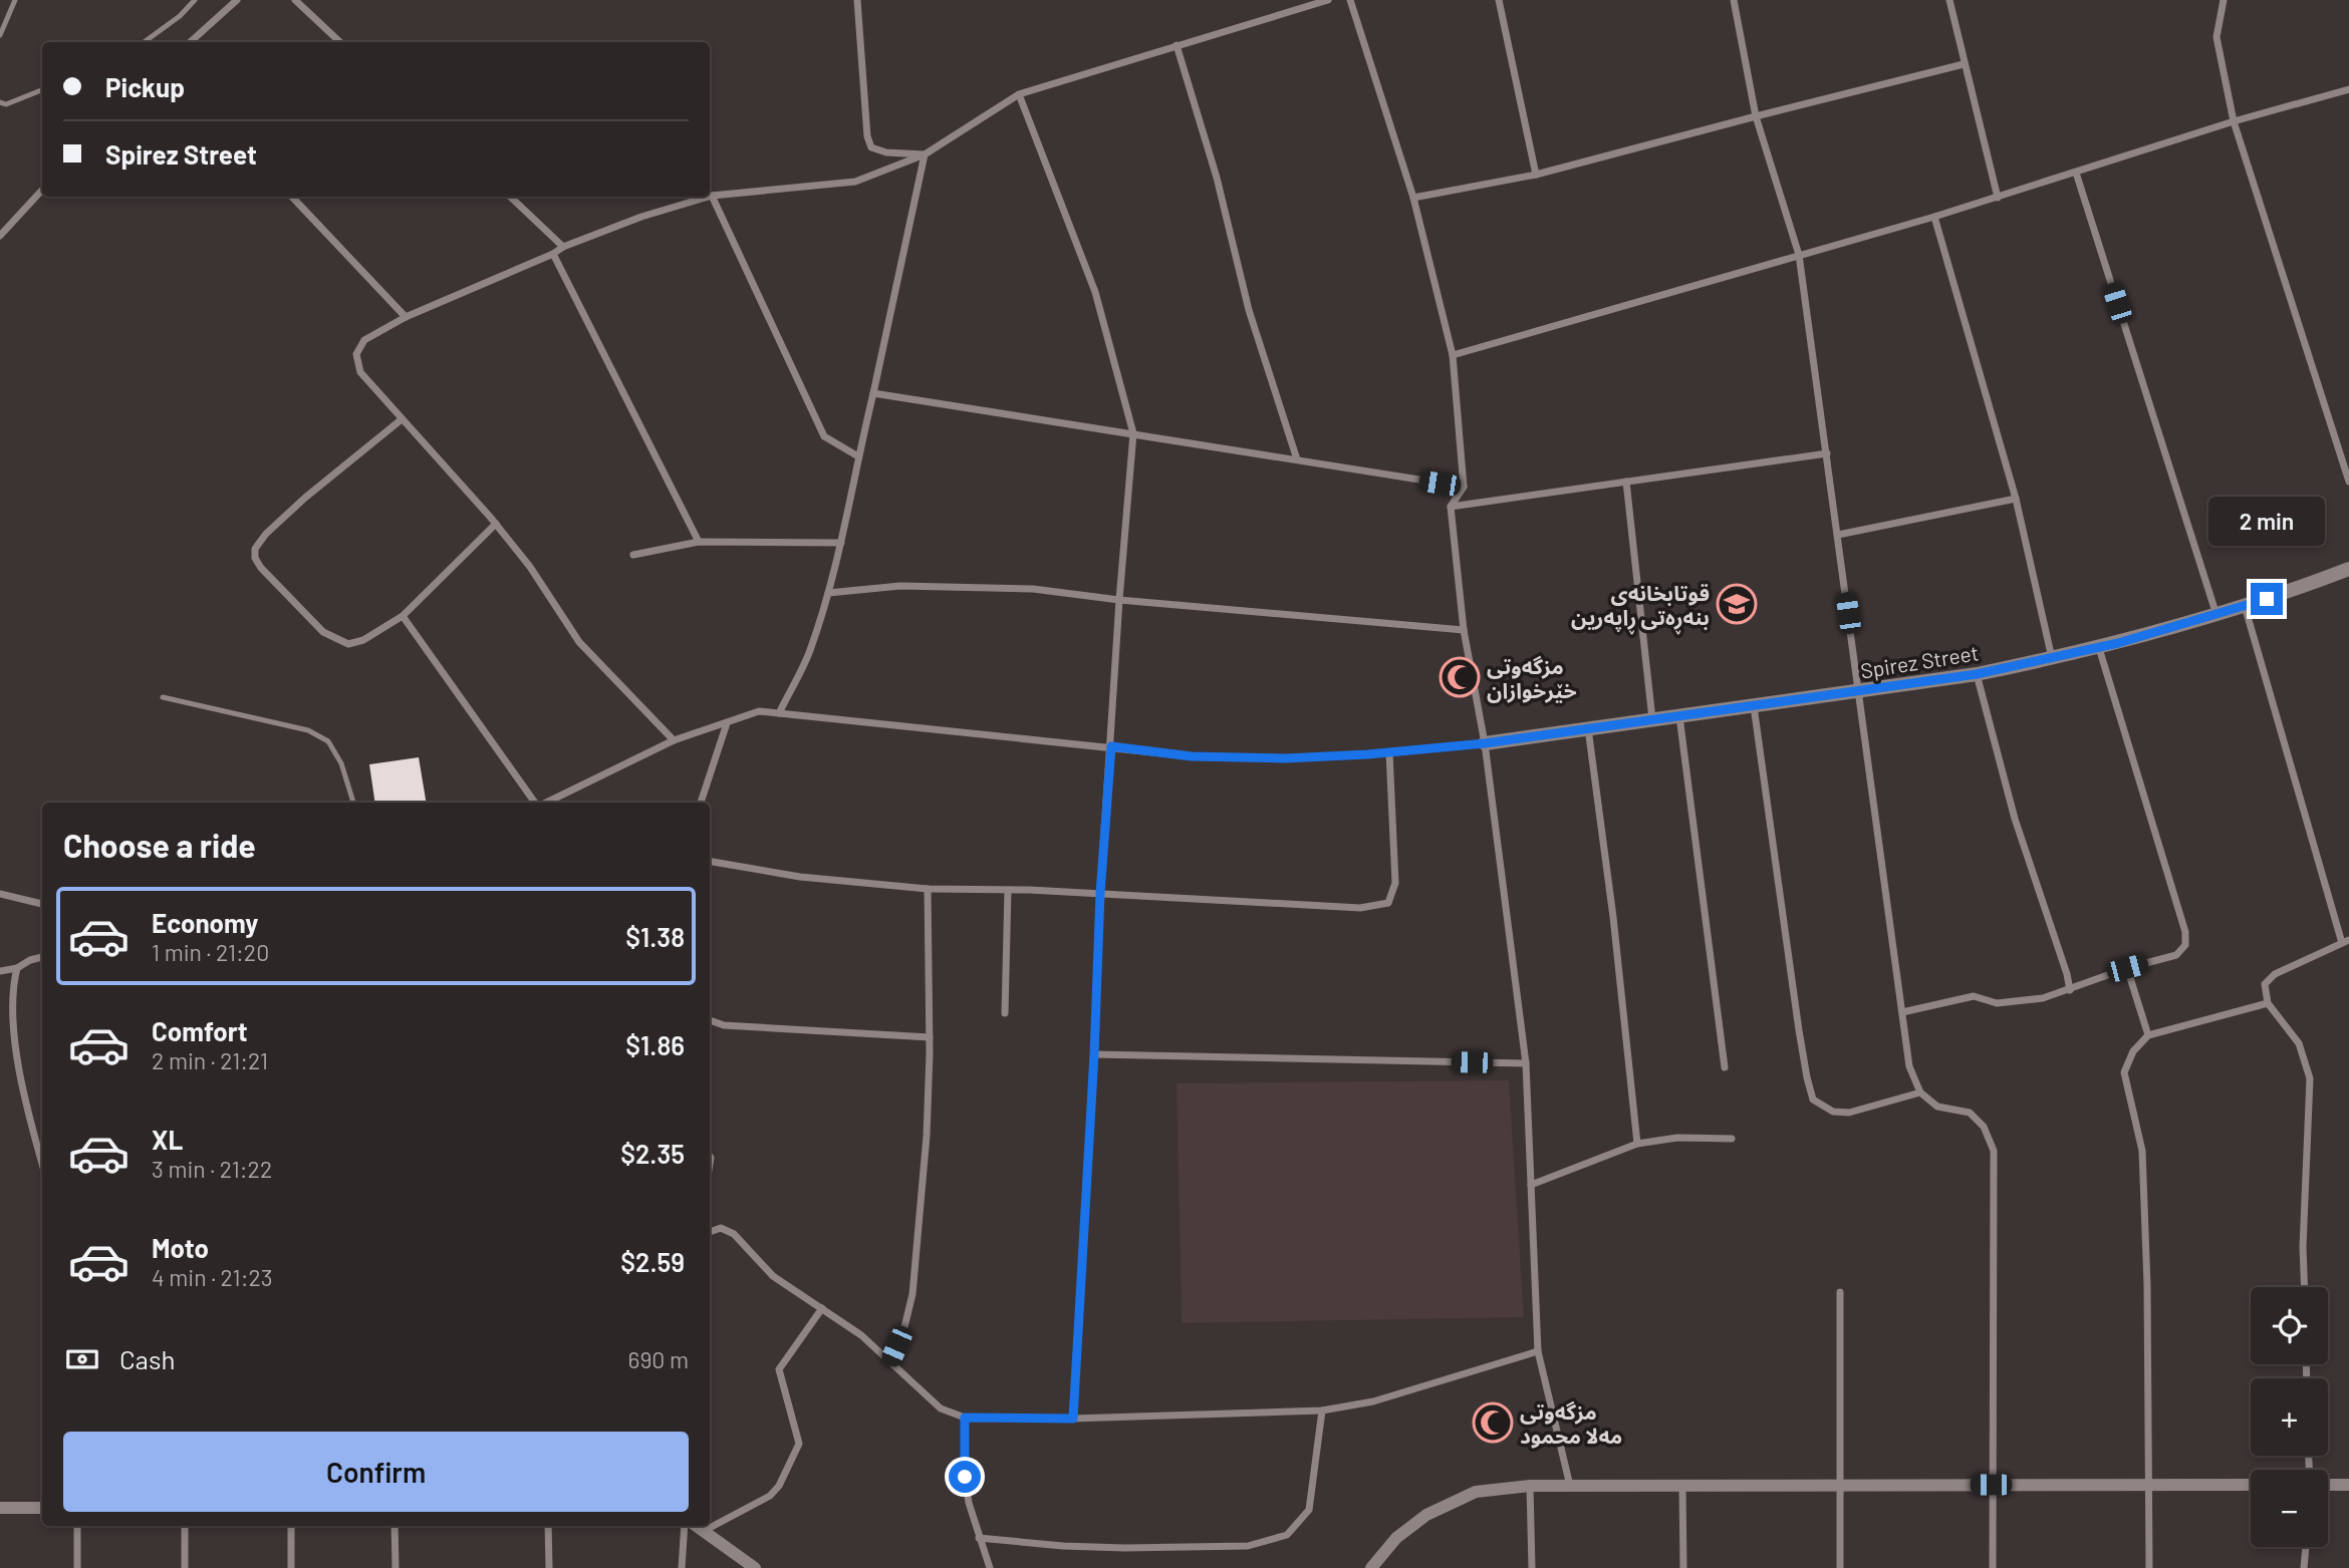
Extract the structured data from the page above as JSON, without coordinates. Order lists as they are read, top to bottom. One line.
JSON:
{"streets":{"main road":["Spirez Street"]},"places":{"school or university":["قوتابخانەی بنەڕەتی ڕاپەرین"],"mosque":["مزگەوتی خێرخوازان","مزگه‌وتی مه‌لا محمود"]},"page":{"banner":["Pickup","Spirez Street"],"bubble":"2 min","heading":"Choose a ride","list":[{"name":"Economy","note":"1 min · 21:20","value":"$1.38"},{"name":"Comfort","note":"2 min · 21:21","value":"$1.86"},{"name":"XL","note":"3 min · 21:22","value":"$2.35"},{"name":"Moto","note":"4 min · 21:23","value":"$2.59"}],"map_buttons":["+","−"],"pay":["Cash","690 m"],"buttons":"Confirm"}}
